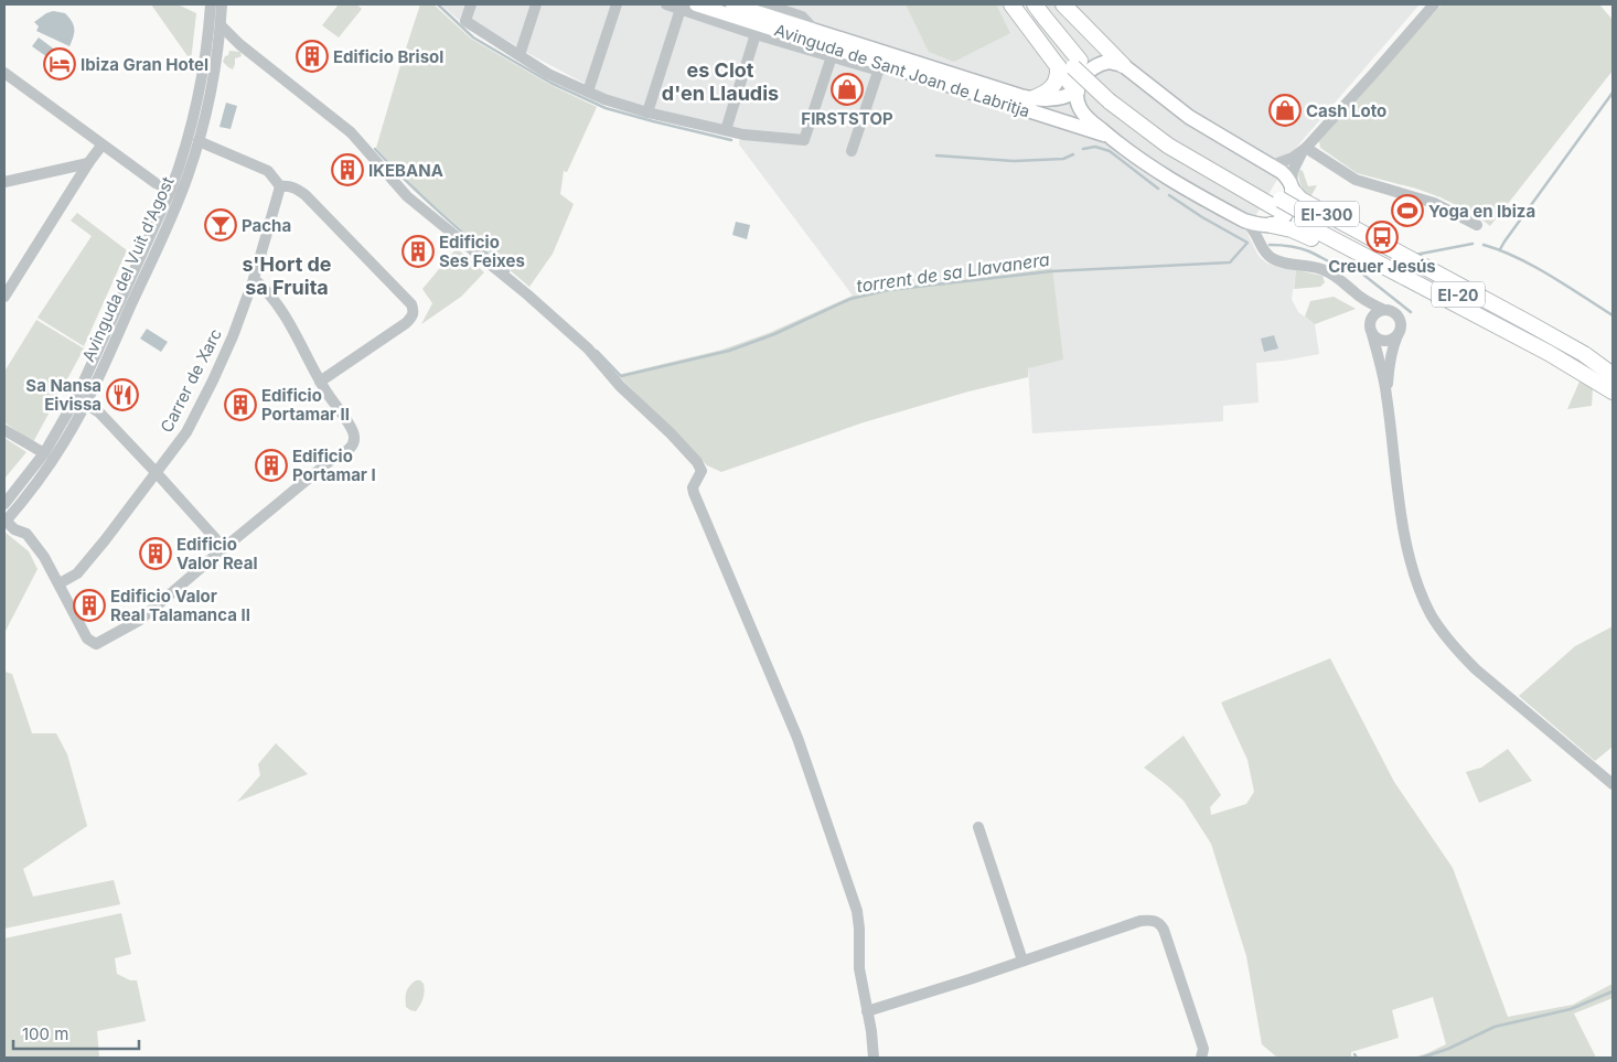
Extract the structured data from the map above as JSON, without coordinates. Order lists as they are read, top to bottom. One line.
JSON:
{"streets":{"highway":["EI-300","EI-20"],"main road":["Avinguda de Sant Joan de Labritja"],"street":["Avinguda del Vuit d'Agost","Carrer de Xarc"]},"crossings":[["Avinguda de Sant Joan de Labritja","EI-300"],["EI-300","EI-20"]],"districts":["es Clot d'en Llaudis","s'Hort de sa Fruita"],"water":["torrent de sa Llavanera"],"places":{"building":["Edificio Brisol","IKEBANA","Edificio Ses Feixes","Edificio Portamar II","Edificio Portamar I","Edificio Valor Real","Edificio Valor Real Talamanca II"],"hotel":["Ibiza Gran Hotel"],"shop":["FIRSTSTOP","Cash Loto"],"sports":["Yoga en Ibiza"],"bar":["Pacha"],"bus stop":["Creuer Jesús"],"restaurant":["Sa Nansa Eivissa"]},"scale_bar":"100 m"}
